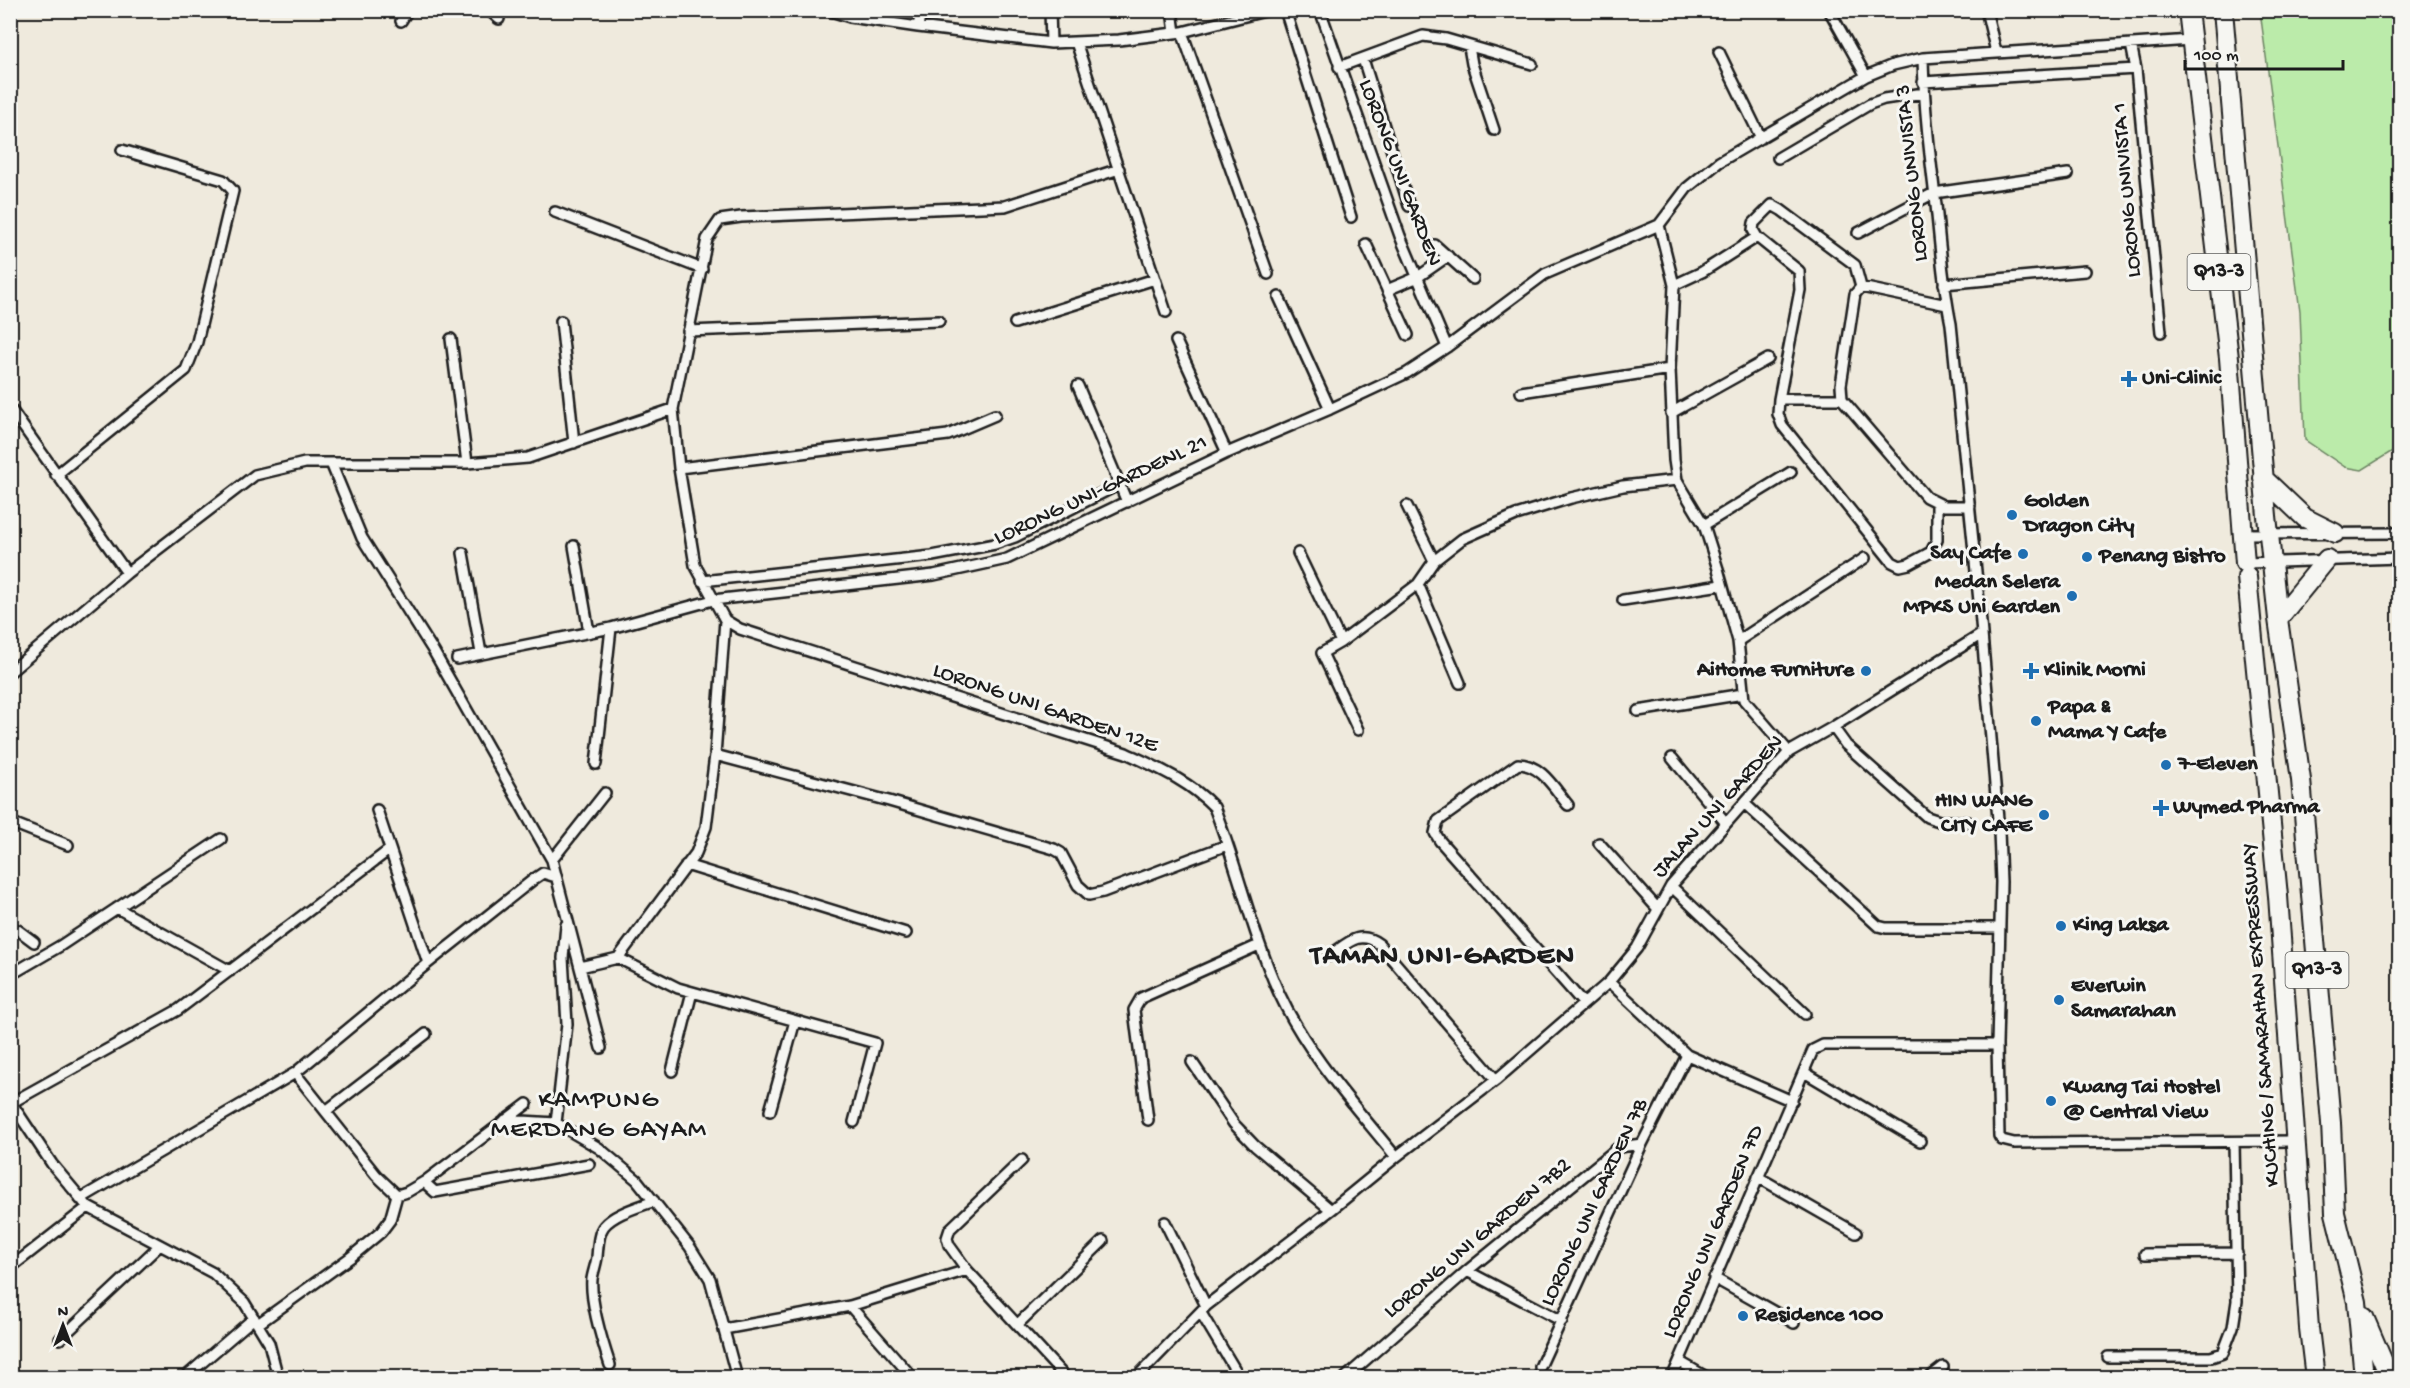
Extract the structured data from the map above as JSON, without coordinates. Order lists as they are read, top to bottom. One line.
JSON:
{"streets":{"highway":["Q13-3","KUCHING / SAMARAHAN EXPRESSWAY"],"street":["LORONG UNI GARDEN","LORONG UNIVISTA 3","LORONG UNIVISTA 1","LORONG UNI-GARDENL 21","LORONG UNI GARDEN 12E","JALAN UNI GARDEN","LORONG UNI GARDEN 7B","LORONG UNI GARDEN 7D","LORONG UNI GARDEN 7B2"]},"crossings":[["LORONG UNI GARDEN","LORONG UNI-GARDENL 21"],["LORONG UNIVISTA 3","JALAN UNI GARDEN"],["LORONG UNIVISTA 3","LORONG UNI GARDEN 7D"],["LORONG UNI GARDEN 7B","LORONG UNI GARDEN 7B2"]],"districts":["TAMAN UNI-GARDEN","KAMPUNG MERDANG GAYAM"],"places":{"health":["Uni-Clinic","Klinik Morni","Wymed Pharma"],"other":["Golden Dragon City","Say Cafe","Penang Bistro","Medan Selera MPKS Uni Garden","AiHome Furniture","Papa & Mama Y Cafe","7-Eleven","HIN WANG CITY CAFE","King Laksa","Everwin Samarahan","Kwang Tai Hostel @ Central View","Residence 100"]},"scale_bar":"100 m","north":"top"}
